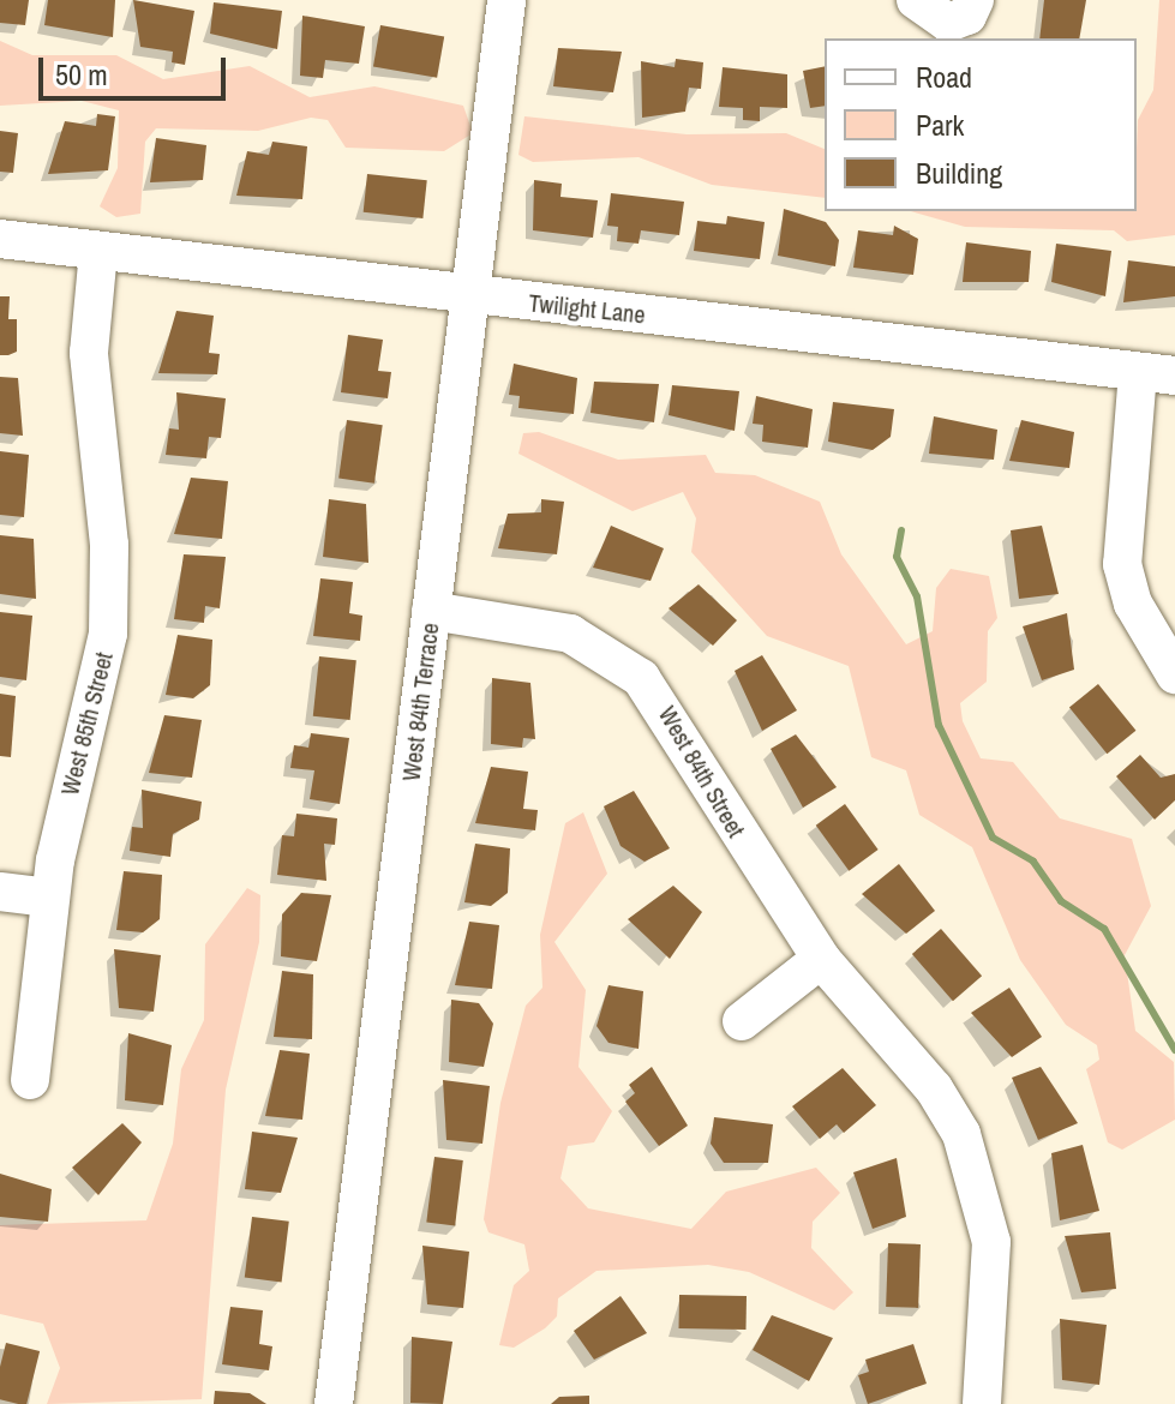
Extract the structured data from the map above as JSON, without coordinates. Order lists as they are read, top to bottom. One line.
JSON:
{"streets":{"street":["Twilight Lane","West 84th Terrace","West 85th Street","West 84th Street"]},"crossings":[["Twilight Lane","West 84th Terrace"],["Twilight Lane","West 85th Street"],["West 84th Terrace","West 84th Street"]],"legend":["Road","Park","Building"],"scale_bar":"50 m"}
